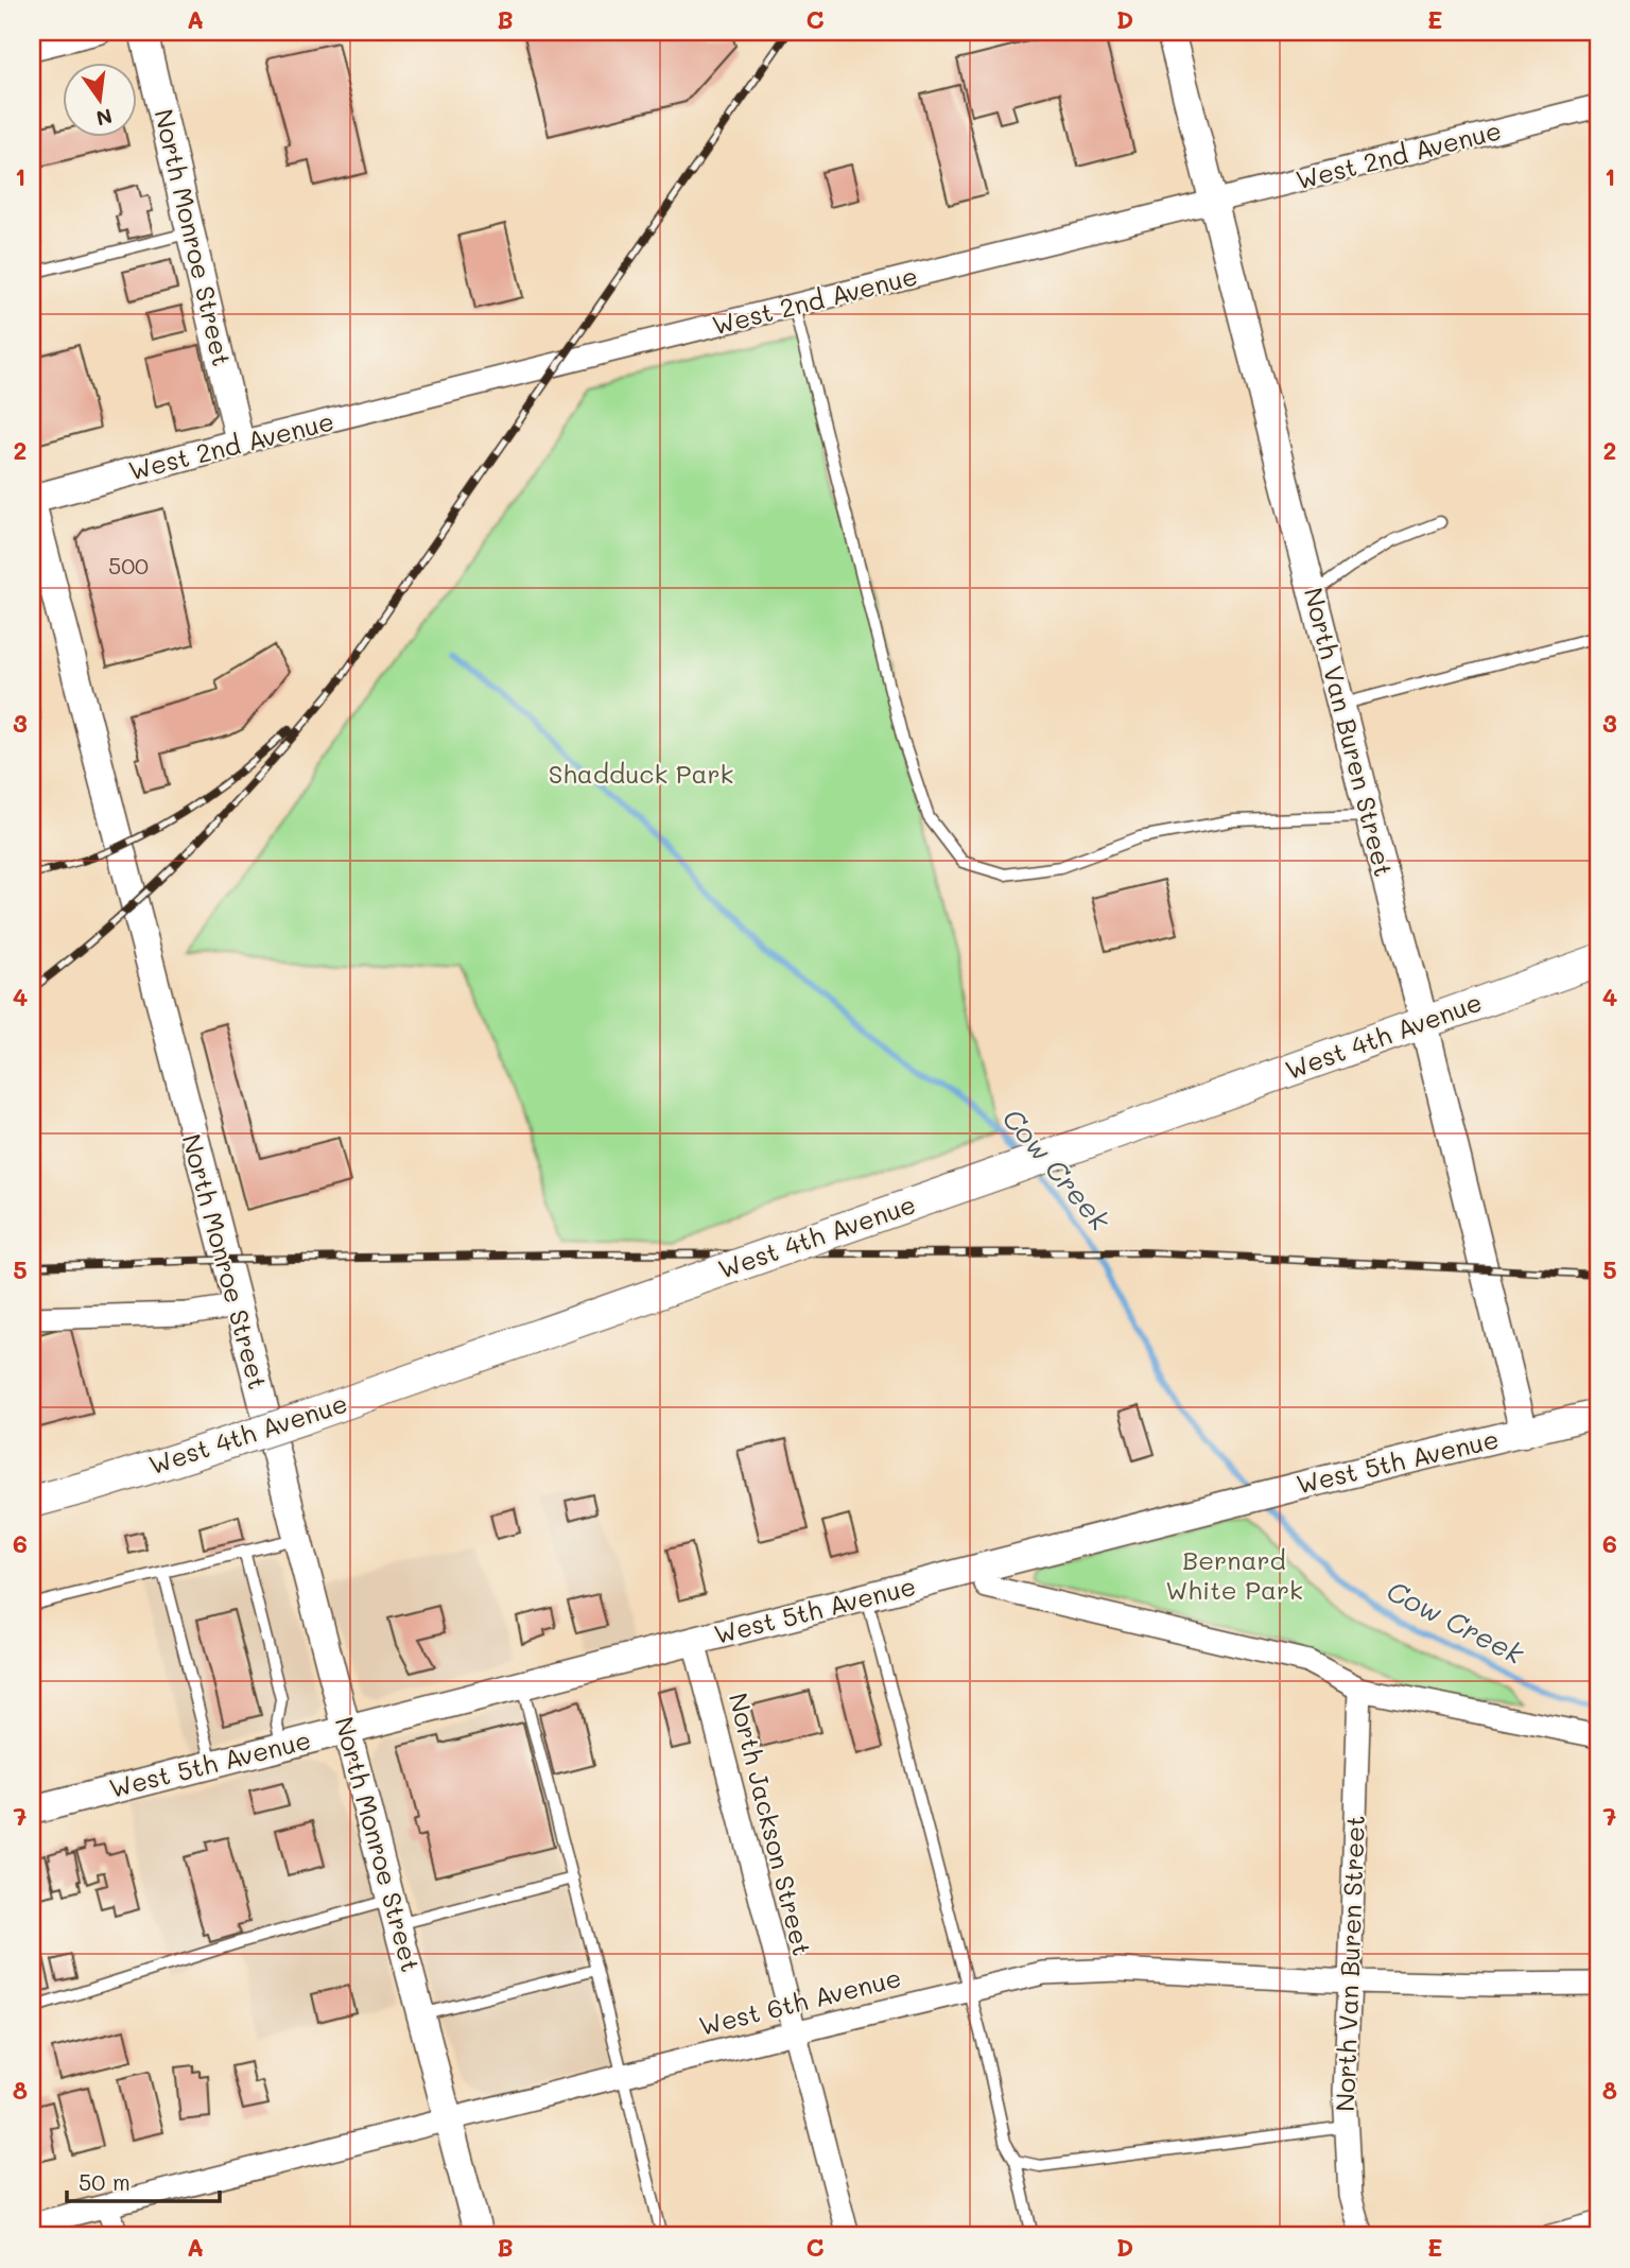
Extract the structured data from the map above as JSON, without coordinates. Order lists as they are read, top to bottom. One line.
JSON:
{"streets":{"main road":["West 4th Avenue"],"street":["West 2nd Avenue","North Monroe Street","North Van Buren Street","West 5th Avenue","North Jackson Street","West 6th Avenue"]},"crossings":[["West 2nd Avenue","North Monroe Street"],["West 2nd Avenue","North Van Buren Street"],["North Monroe Street","West 5th Avenue"],["North Monroe Street","West 6th Avenue"],["North Van Buren Street","West 4th Avenue"],["North Van Buren Street","West 5th Avenue"],["North Van Buren Street","West 6th Avenue"],["West 5th Avenue","North Jackson Street"],["North Jackson Street","West 6th Avenue"]],"water":["Cow Creek"],"parks":["Shadduck Park","Bernard White Park"],"house_numbers":["500"],"scale_bar":"50 m","north":"bottom","grid":{"columns":["A","B","C","D","E"],"rows":["1","2","3","4","5","6","7","8"]}}
